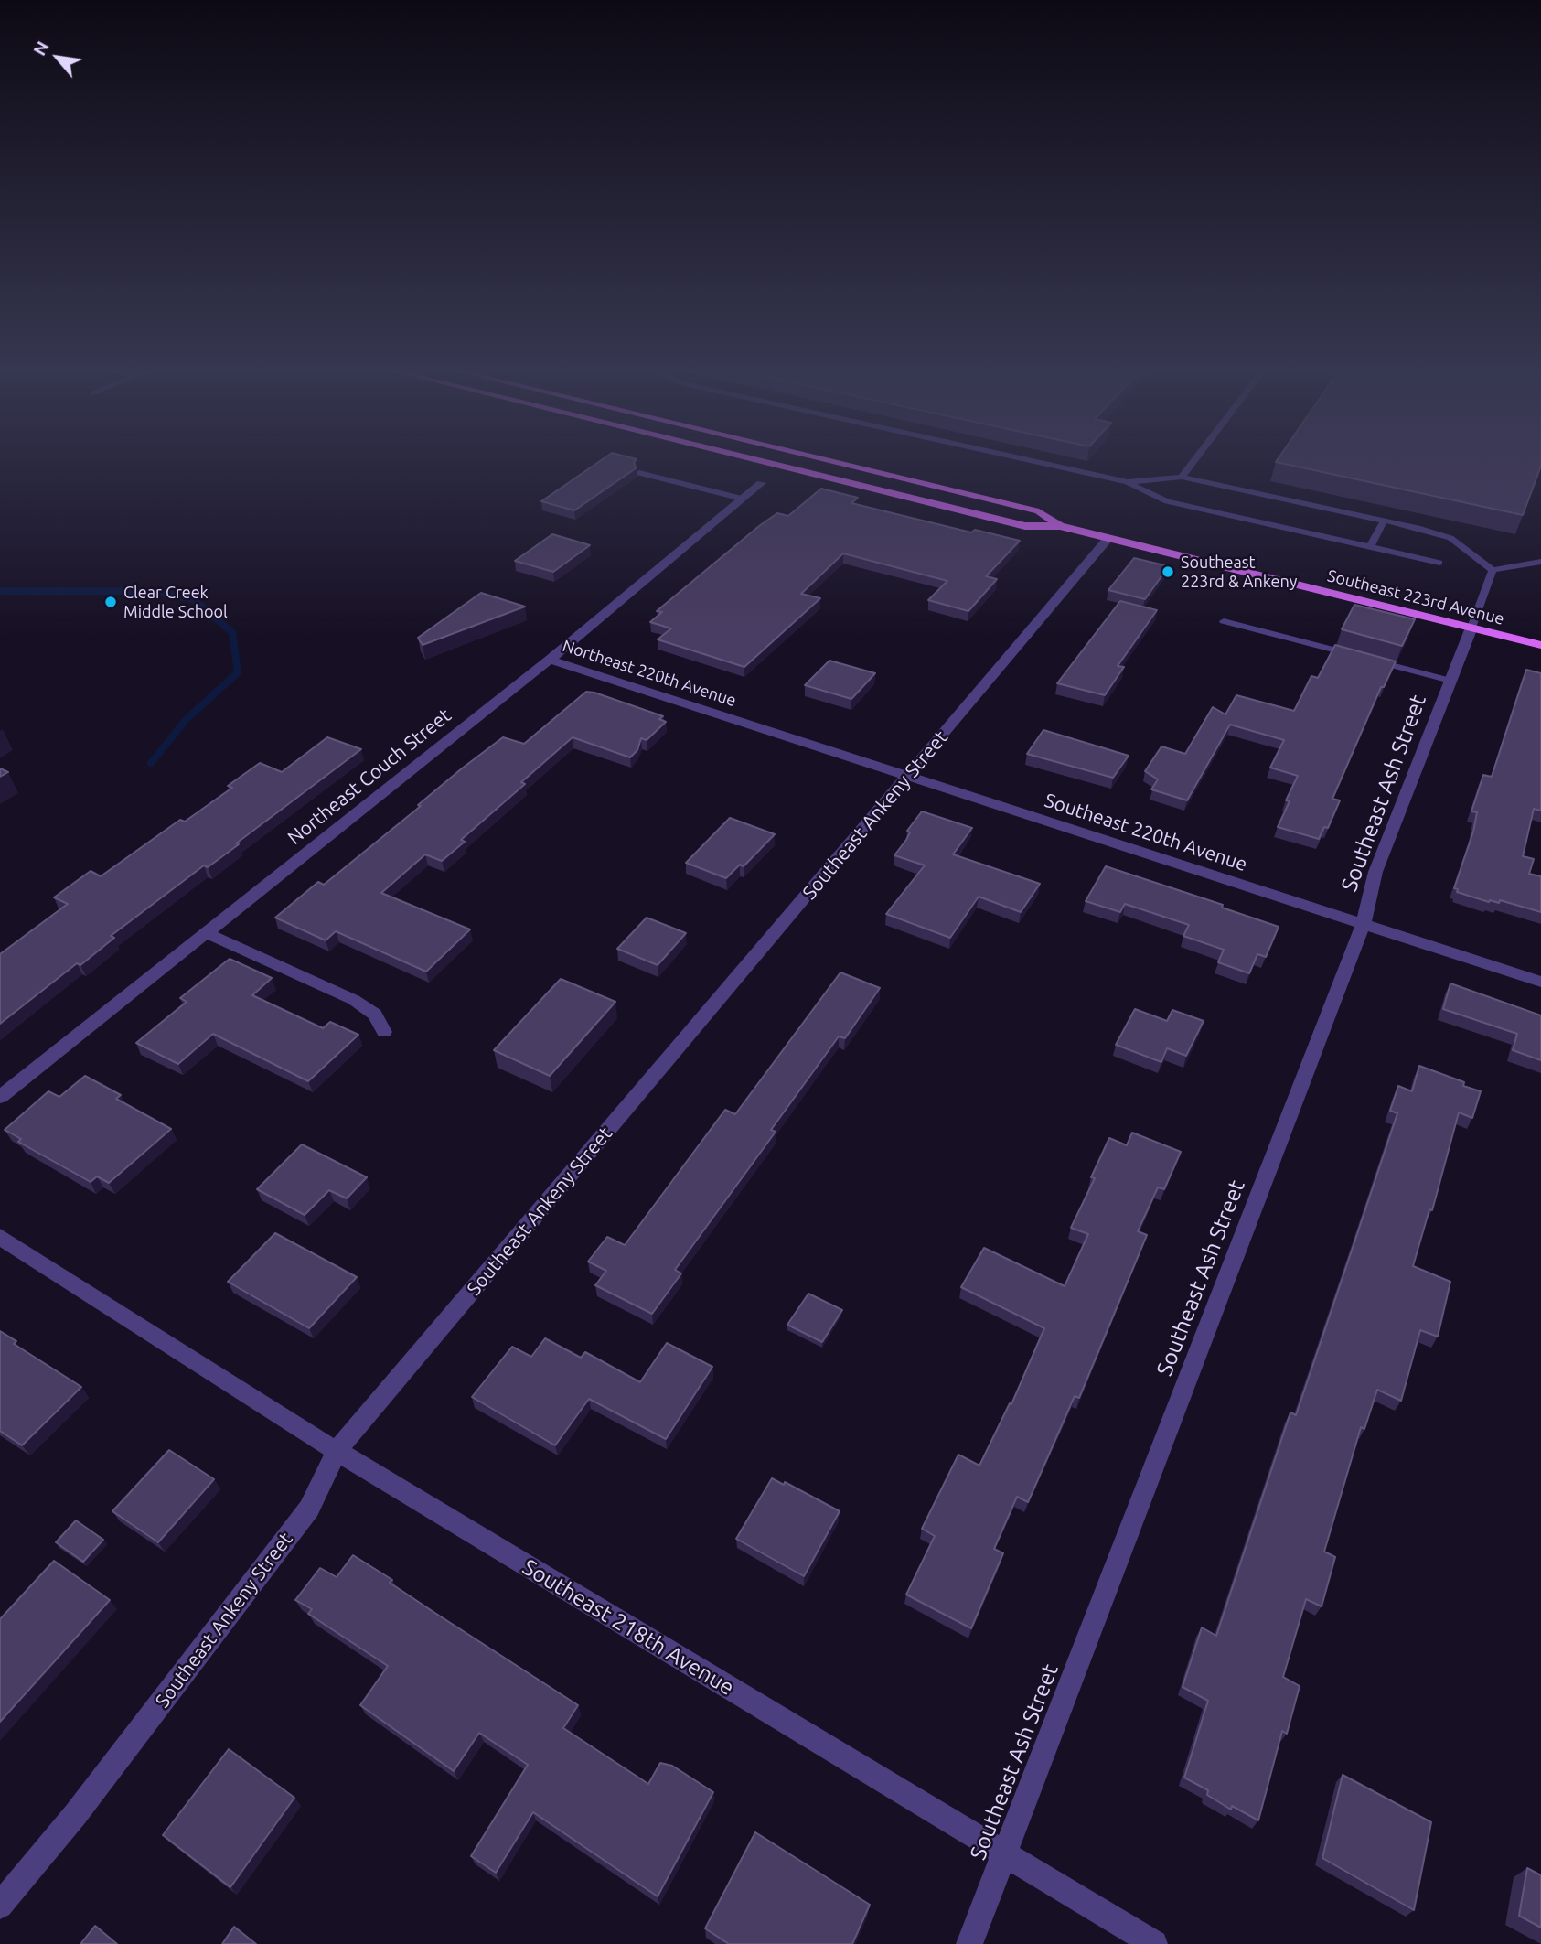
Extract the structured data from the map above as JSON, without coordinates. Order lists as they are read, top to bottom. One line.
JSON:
{"streets":{"main road":["Southeast 223rd Avenue"],"street":["Northeast 220th Avenue","Northeast Couch Street","Southeast Ash Street","Southeast Ankeny Street","Southeast 220th Avenue","Southeast 218th Avenue"]},"crossings":[["Southeast 223rd Avenue","Southeast Ash Street"],["Southeast 223rd Avenue","Southeast Ankeny Street"],["Northeast 220th Avenue","Northeast Couch Street"],["Northeast 220th Avenue","Southeast 220th Avenue"],["Southeast Ash Street","Southeast 220th Avenue"],["Southeast Ash Street","Southeast 218th Avenue"],["Southeast Ankeny Street","Southeast 220th Avenue"],["Southeast Ankeny Street","Southeast 218th Avenue"]],"places":["Southeast 223rd & Ankeny","Clear Creek Middle School"],"north":"top left"}
